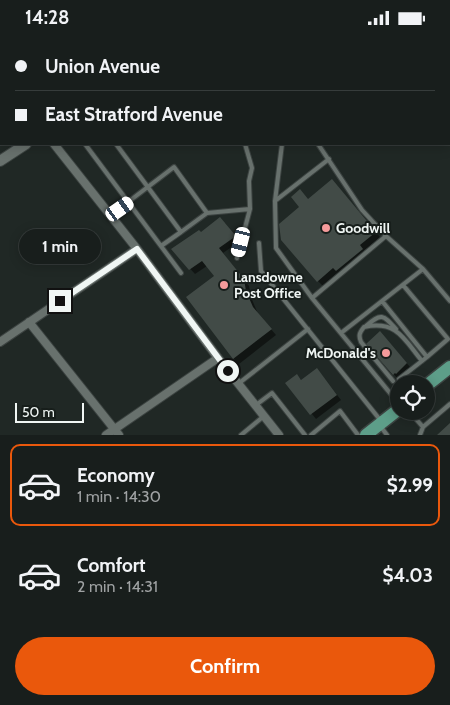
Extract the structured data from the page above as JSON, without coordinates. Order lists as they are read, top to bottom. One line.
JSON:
{"places":["Goodwill","Lansdowne Post Office","McDonald's"],"scale_bar":"50 m","page":{"status":"14:28","banner":["Union Avenue","East Stratford Avenue"],"bubble":"1 min","scale":"50 m","list":[{"name":"Economy","note":"1 min · 14:30","value":"$2.99"},{"name":"Comfort","note":"2 min · 14:31","value":"$4.03"}],"buttons":"Confirm"}}
